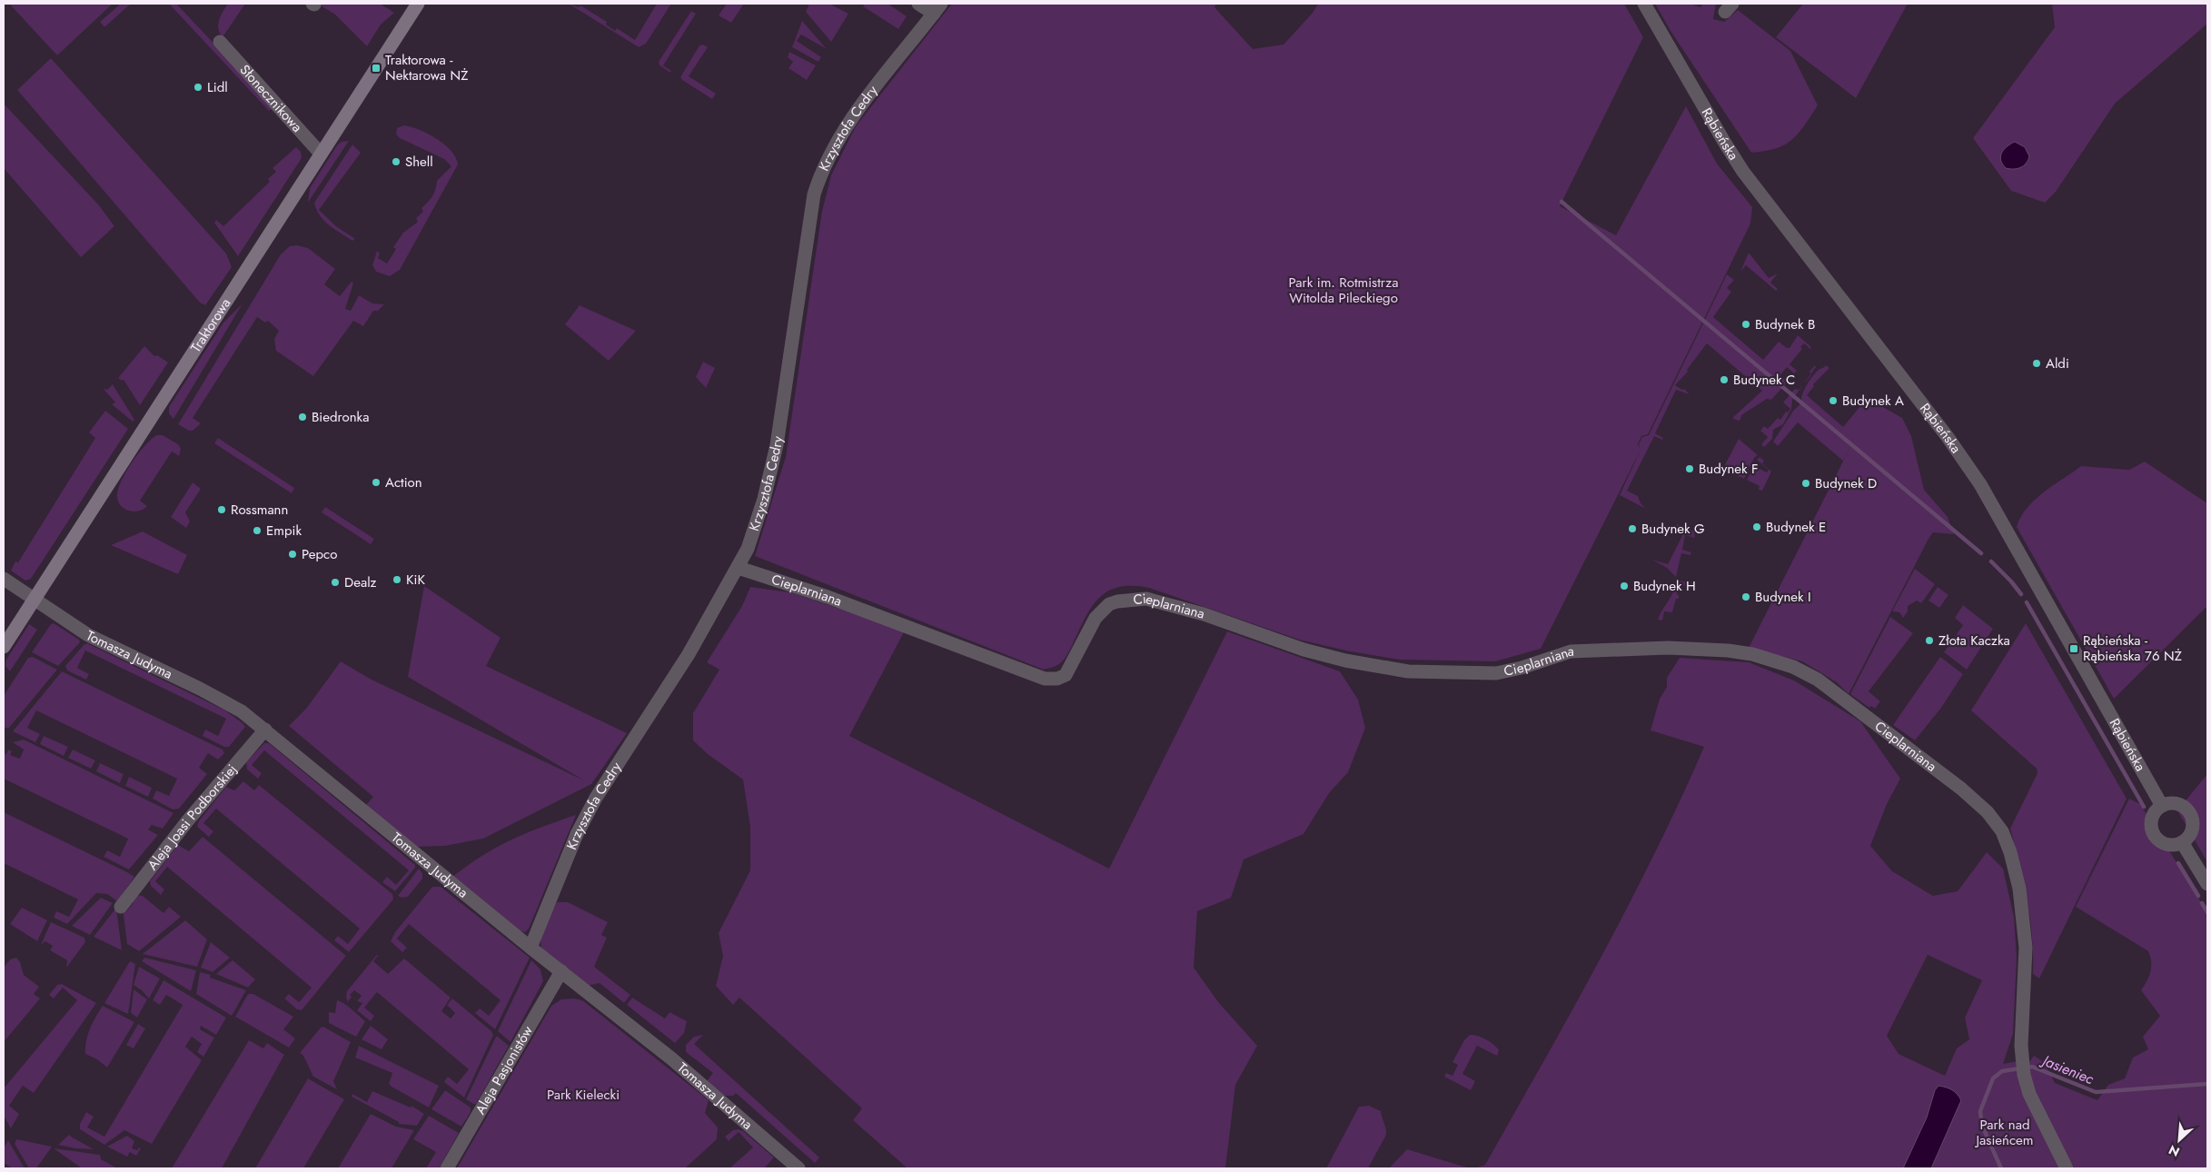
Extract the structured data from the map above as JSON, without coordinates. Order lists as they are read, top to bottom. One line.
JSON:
{"streets":{"main road":["Traktorowa"],"street":["Słonecznikowa","Krzysztofa Cedry","Rąbieńska","Cieplarniana","Tomasza Judyma","Aleja Joasi Podborskiej","Aleja Pasjonistów"]},"crossings":[["Słonecznikowa","Traktorowa"],["Krzysztofa Cedry","Cieplarniana"],["Krzysztofa Cedry","Tomasza Judyma"],["Traktorowa","Tomasza Judyma"],["Tomasza Judyma","Aleja Joasi Podborskiej"],["Tomasza Judyma","Aleja Pasjonistów"]],"water":["Jasieniec"],"parks":["Park im. Rotmistrza Witolda Pileckiego","Park Kielecki","Park nad Jasieńcem"],"places":{"transit":["Traktorowa - Nektarowa NŻ","Rąbieńska - Rąbieńska 76 NŻ"],"other":["Lidl","Shell","Budynek B","Aldi","Budynek C","Budynek A","Biedronka","Budynek F","Action","Budynek D","Rossmann","Budynek E","Budynek G","Empik","Pepco","KiK","Dealz","Budynek H","Budynek I","Złota Kaczka"]},"north":"bottom left"}
